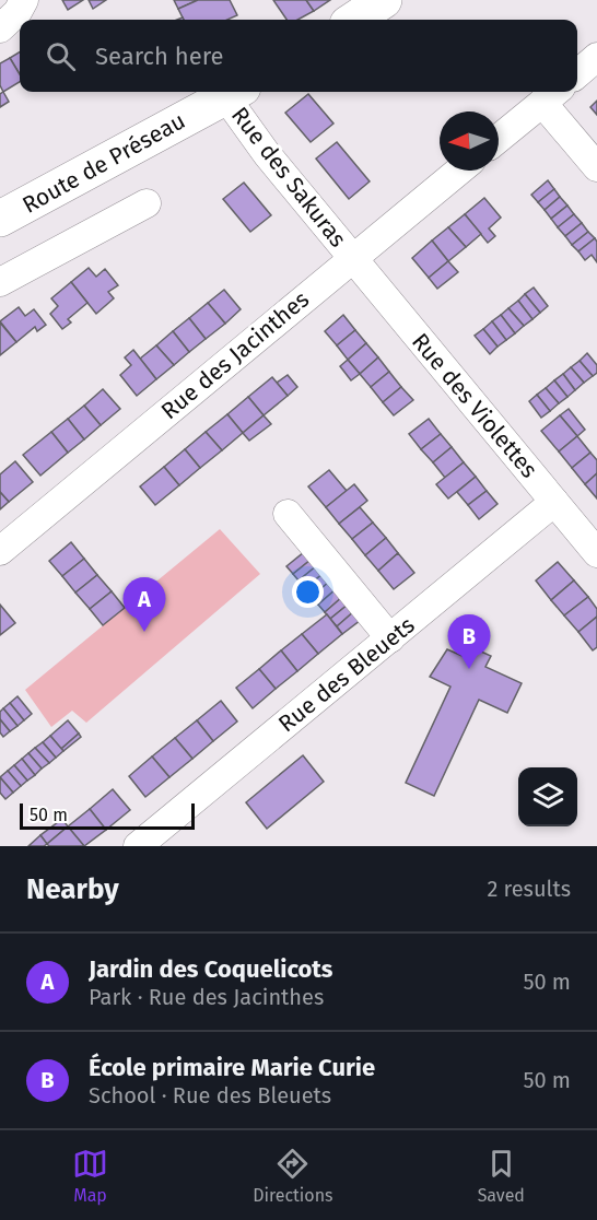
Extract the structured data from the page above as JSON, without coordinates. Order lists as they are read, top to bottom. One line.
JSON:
{"streets":{"main road":["Route de Préseau"],"street":["Rue des Sakuras","Rue des Jacinthes","Rue des Violettes","Rue des Bleuets"]},"crossings":[["Route de Préseau","Rue des Sakuras"],["Rue des Sakuras","Rue des Jacinthes"],["Rue des Sakuras","Rue des Violettes"],["Rue des Jacinthes","Rue des Violettes"],["Rue des Violettes","Rue des Bleuets"]],"scale_bar":"50 m","north":"left","page":{"search":"Search here","pins":["A","B"],"scale":"50 m","heading":["Nearby","2 results"],"list":[{"mark":"A","name":"Jardin des Coquelicots","note":"Park · Rue des Jacinthes","value":"50 m"},{"mark":"B","name":"École primaire Marie Curie","note":"School · Rue des Bleuets","value":"50 m"}],"nav":["Map","Directions","Saved"]}}
